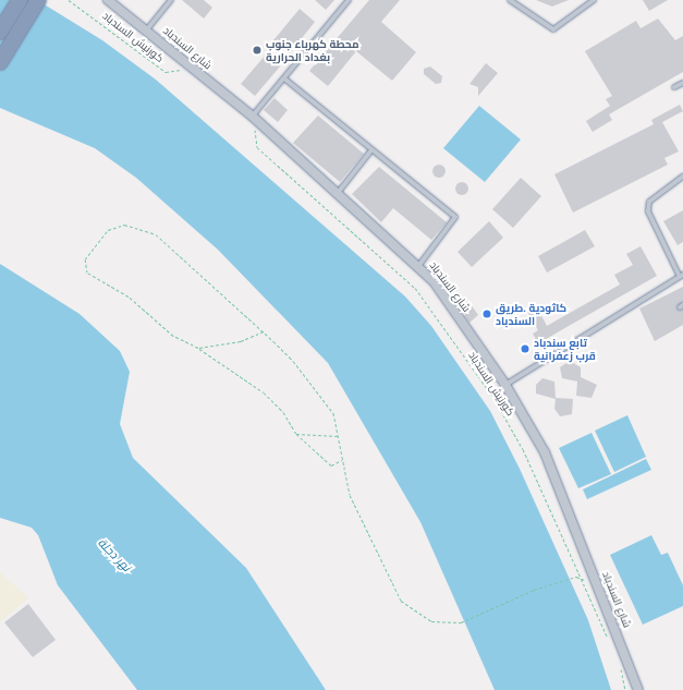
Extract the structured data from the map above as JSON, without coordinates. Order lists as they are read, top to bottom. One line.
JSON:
{"streets":{"street":["شارع السندباد"],"path":["كورنيش السندباد"]},"crossings":[["كورنيش السندباد","شارع السندباد"]],"water":["نهر دجلة"],"places":["محطة كهرباء جنوب بغداد الحرارية","كاثودية .طريق السندباد","تابع سندباد قرب زعفرانية"]}
